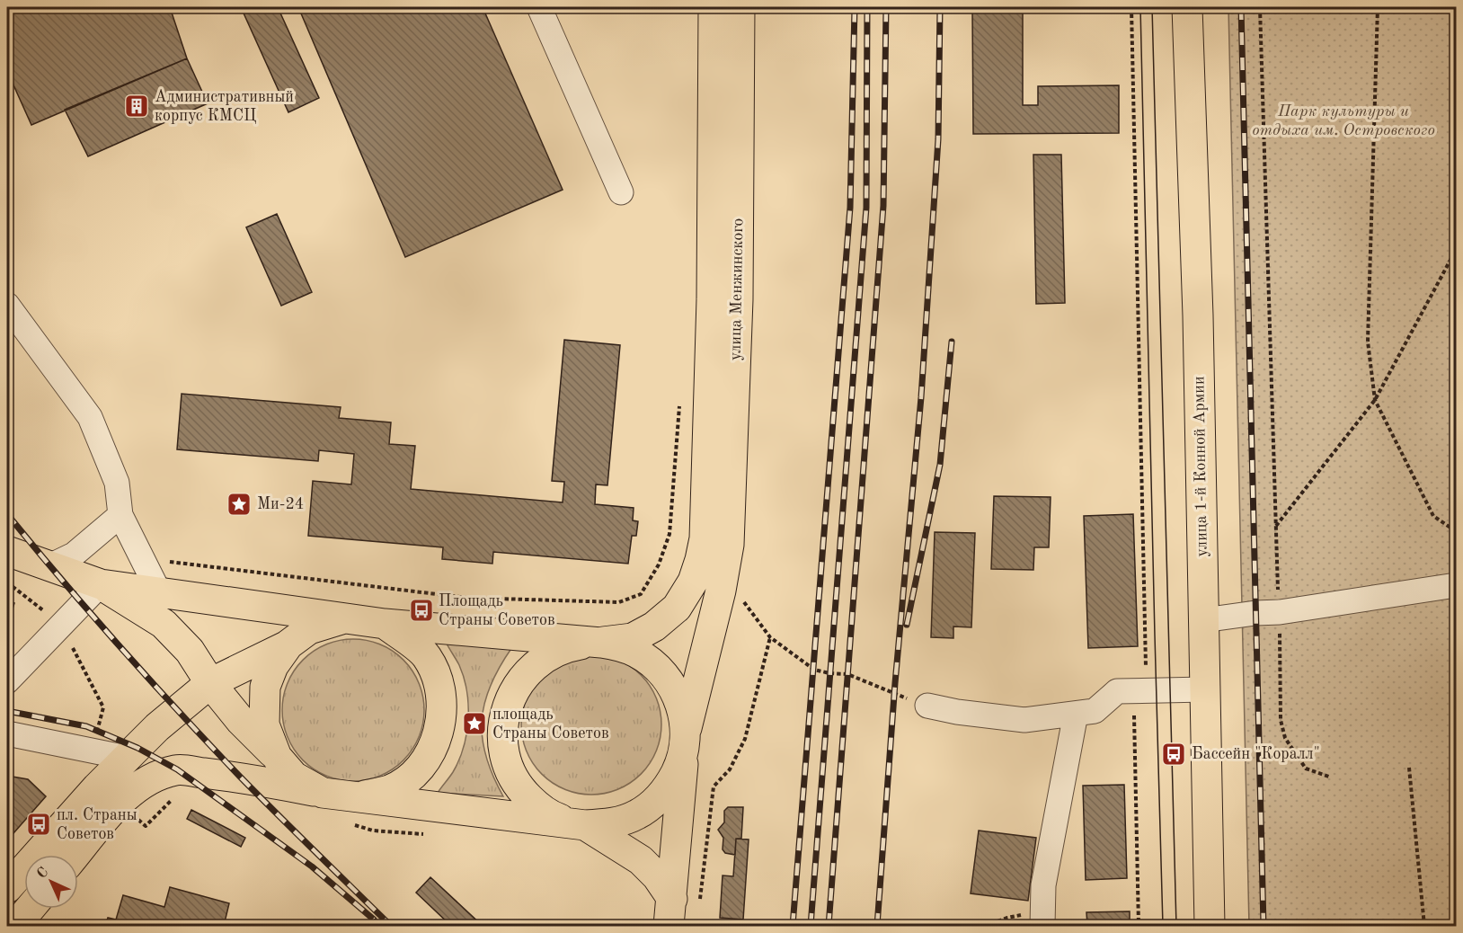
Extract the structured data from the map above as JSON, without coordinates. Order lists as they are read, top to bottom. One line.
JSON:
{"streets":{"main road":["улица Менжинского","улица 1-й Конной Армии"]},"parks":["Парк культуры и отдыха им. Островского"],"places":{"building":["Административный корпус КМСЦ"],"place":["Ми-24","площадь Страны Советов"],"bus stop":["Площадь Страны Советов","Бассейн \"Коралл\"","пл. Страны Советов"]},"north":"top left"}
